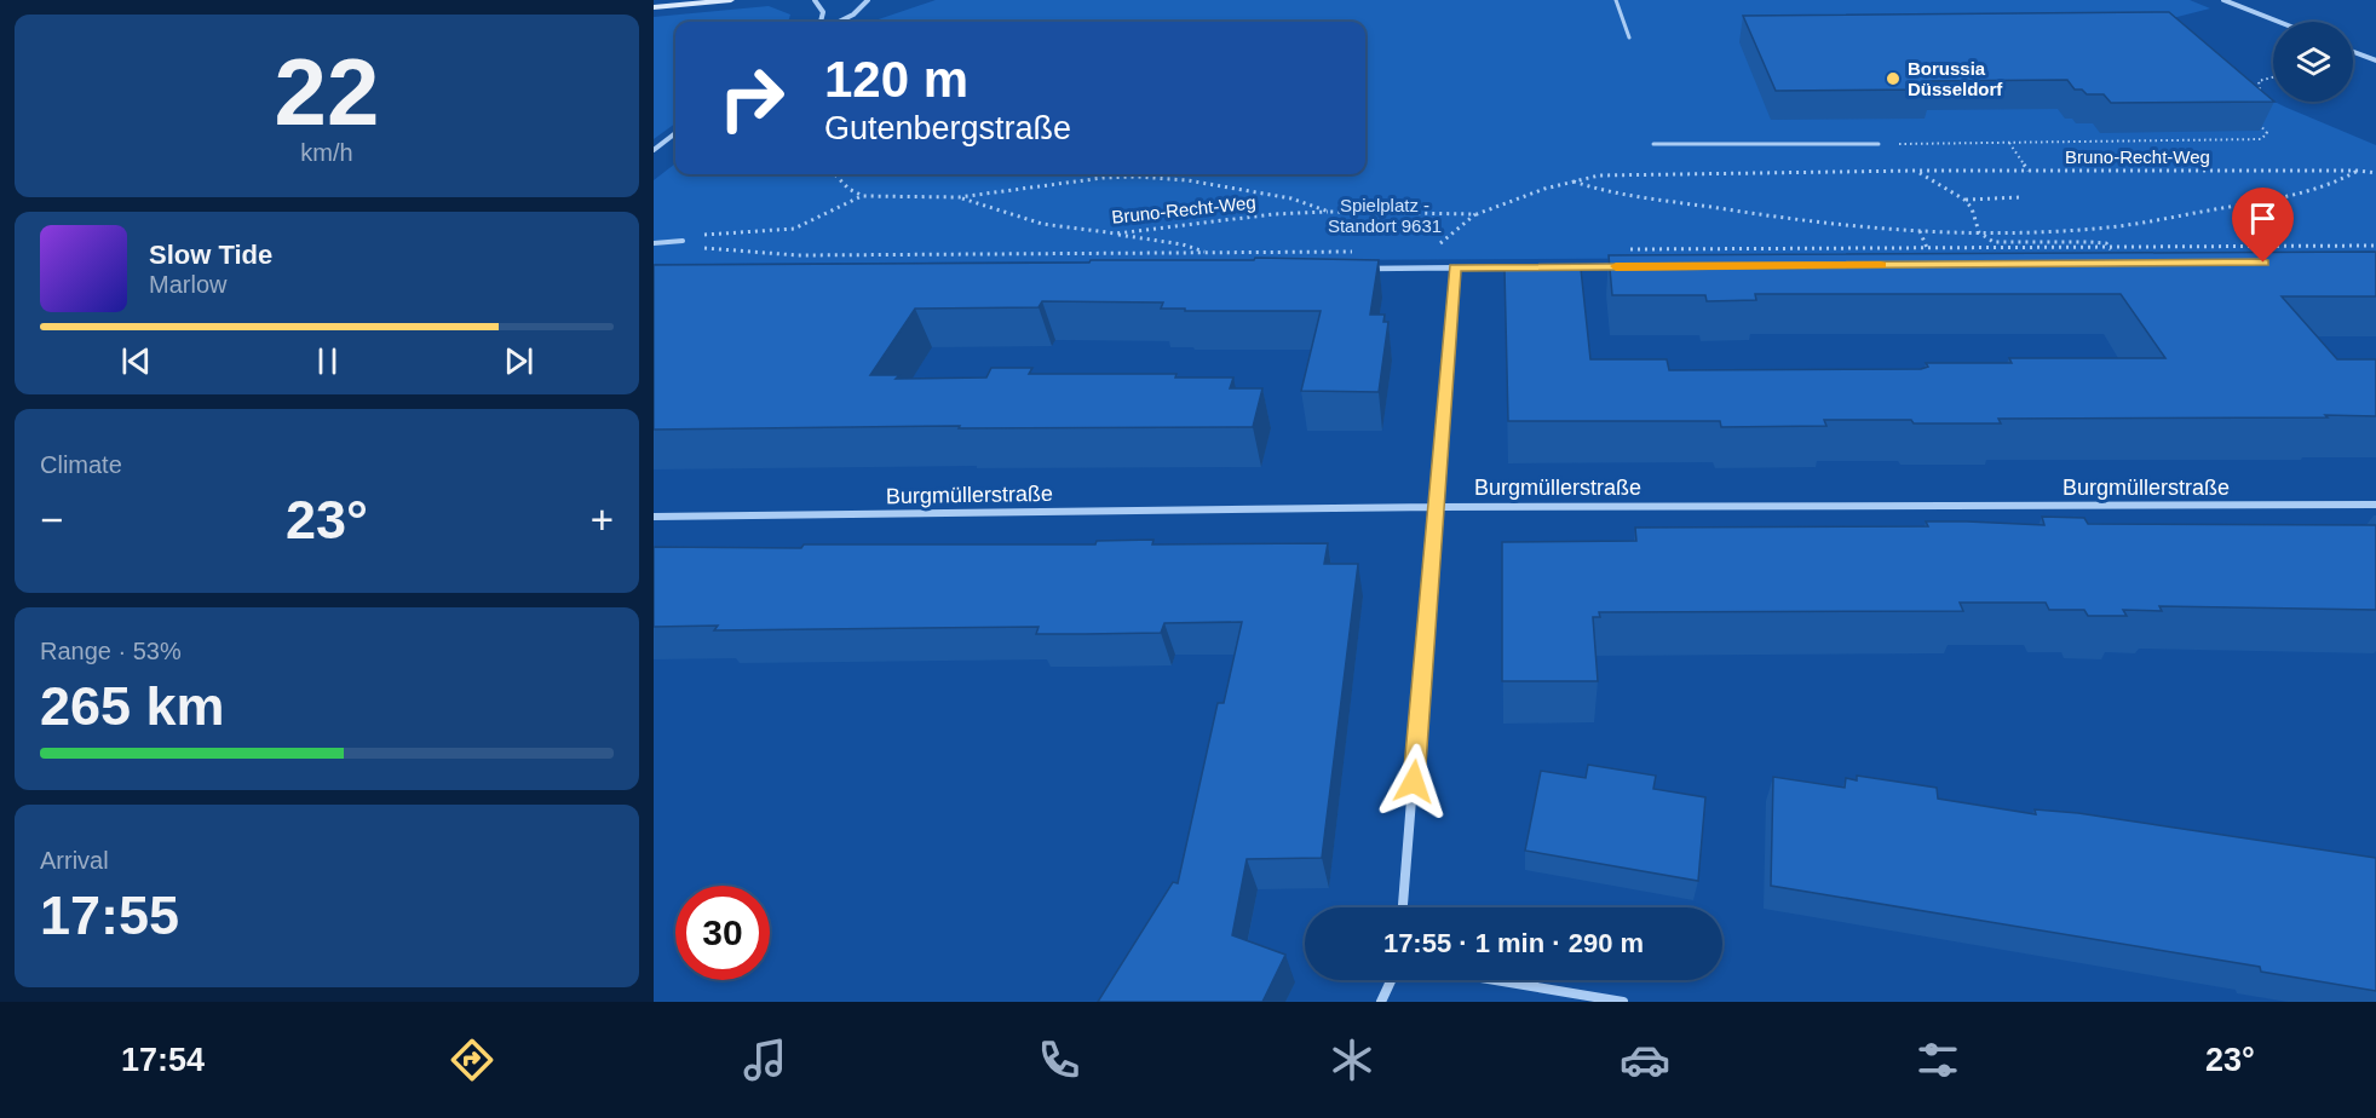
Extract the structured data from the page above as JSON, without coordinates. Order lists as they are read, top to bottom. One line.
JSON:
{"streets":{"street":["Burgmüllerstraße"],"path":["Bruno-Recht-Weg"]},"parks":["Spielplatz - Standort 9631"],"places":["Borussia Düsseldorf"],"page":{"tile":[["22","km/h"],"Climate",["Range · 53%","265 km"],["Arrival","17:55"]],"turn":["120 m","Gutenbergstraße"],"song":["Slow Tide","Marlow"],"heat":["−","23°","+"],"limit":"30","trip":"17:55 · 1 min · 290 m","tabs":["17:54","23°"]}}
